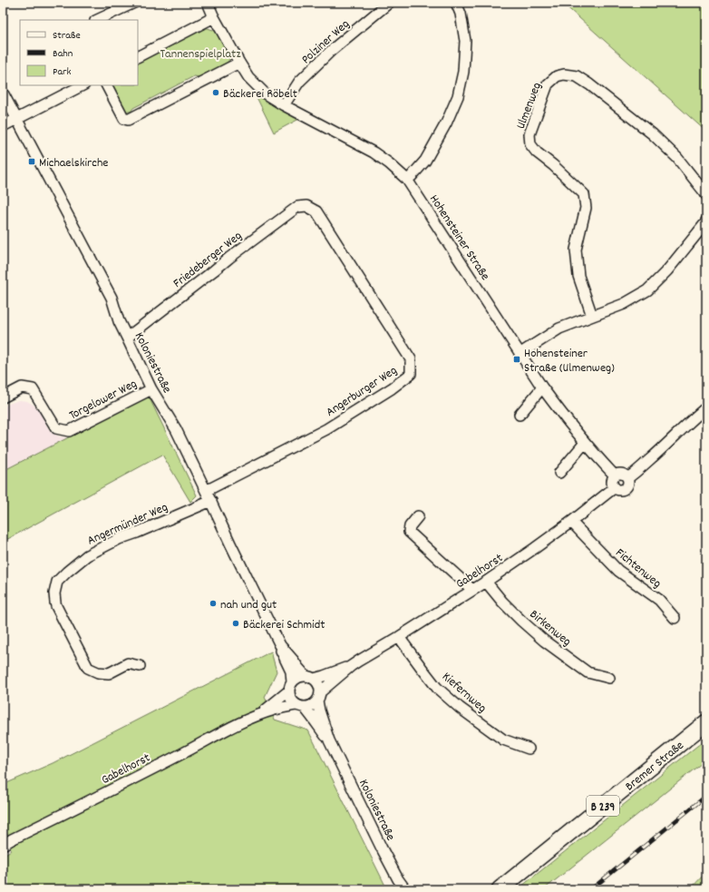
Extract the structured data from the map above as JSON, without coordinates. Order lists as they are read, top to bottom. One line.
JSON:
{"streets":{"main road":["Bremer Straße","B 239"],"street":["Polziner Weg","Ulmenweg","Hohensteiner Straße","Friedeberger Weg","Koloniestraße","Angerburger Weg","Torgelower Weg","Angermünder Weg","Fichtenweg","Gabelhorst","Birkenweg","Kiefernweg"]},"crossings":[["Polziner Weg","Hohensteiner Straße"],["Hohensteiner Straße","Gabelhorst"],["Friedeberger Weg","Koloniestraße"],["Friedeberger Weg","Angerburger Weg"],["Koloniestraße","Angerburger Weg"],["Koloniestraße","Torgelower Weg"],["Koloniestraße","Angermünder Weg"],["Koloniestraße","Gabelhorst"],["Fichtenweg","Gabelhorst"],["Gabelhorst","Birkenweg"],["Gabelhorst","Kiefernweg"]],"parks":["Tannenspielplatz"],"places":{"other":["Bäckerei Röbelt","nah und gut","Bäckerei Schmidt"],"transit":["Michaelskirche","Hohensteiner Straße (Ulmenweg)"]},"legend":["Straße","Bahn","Park"]}
